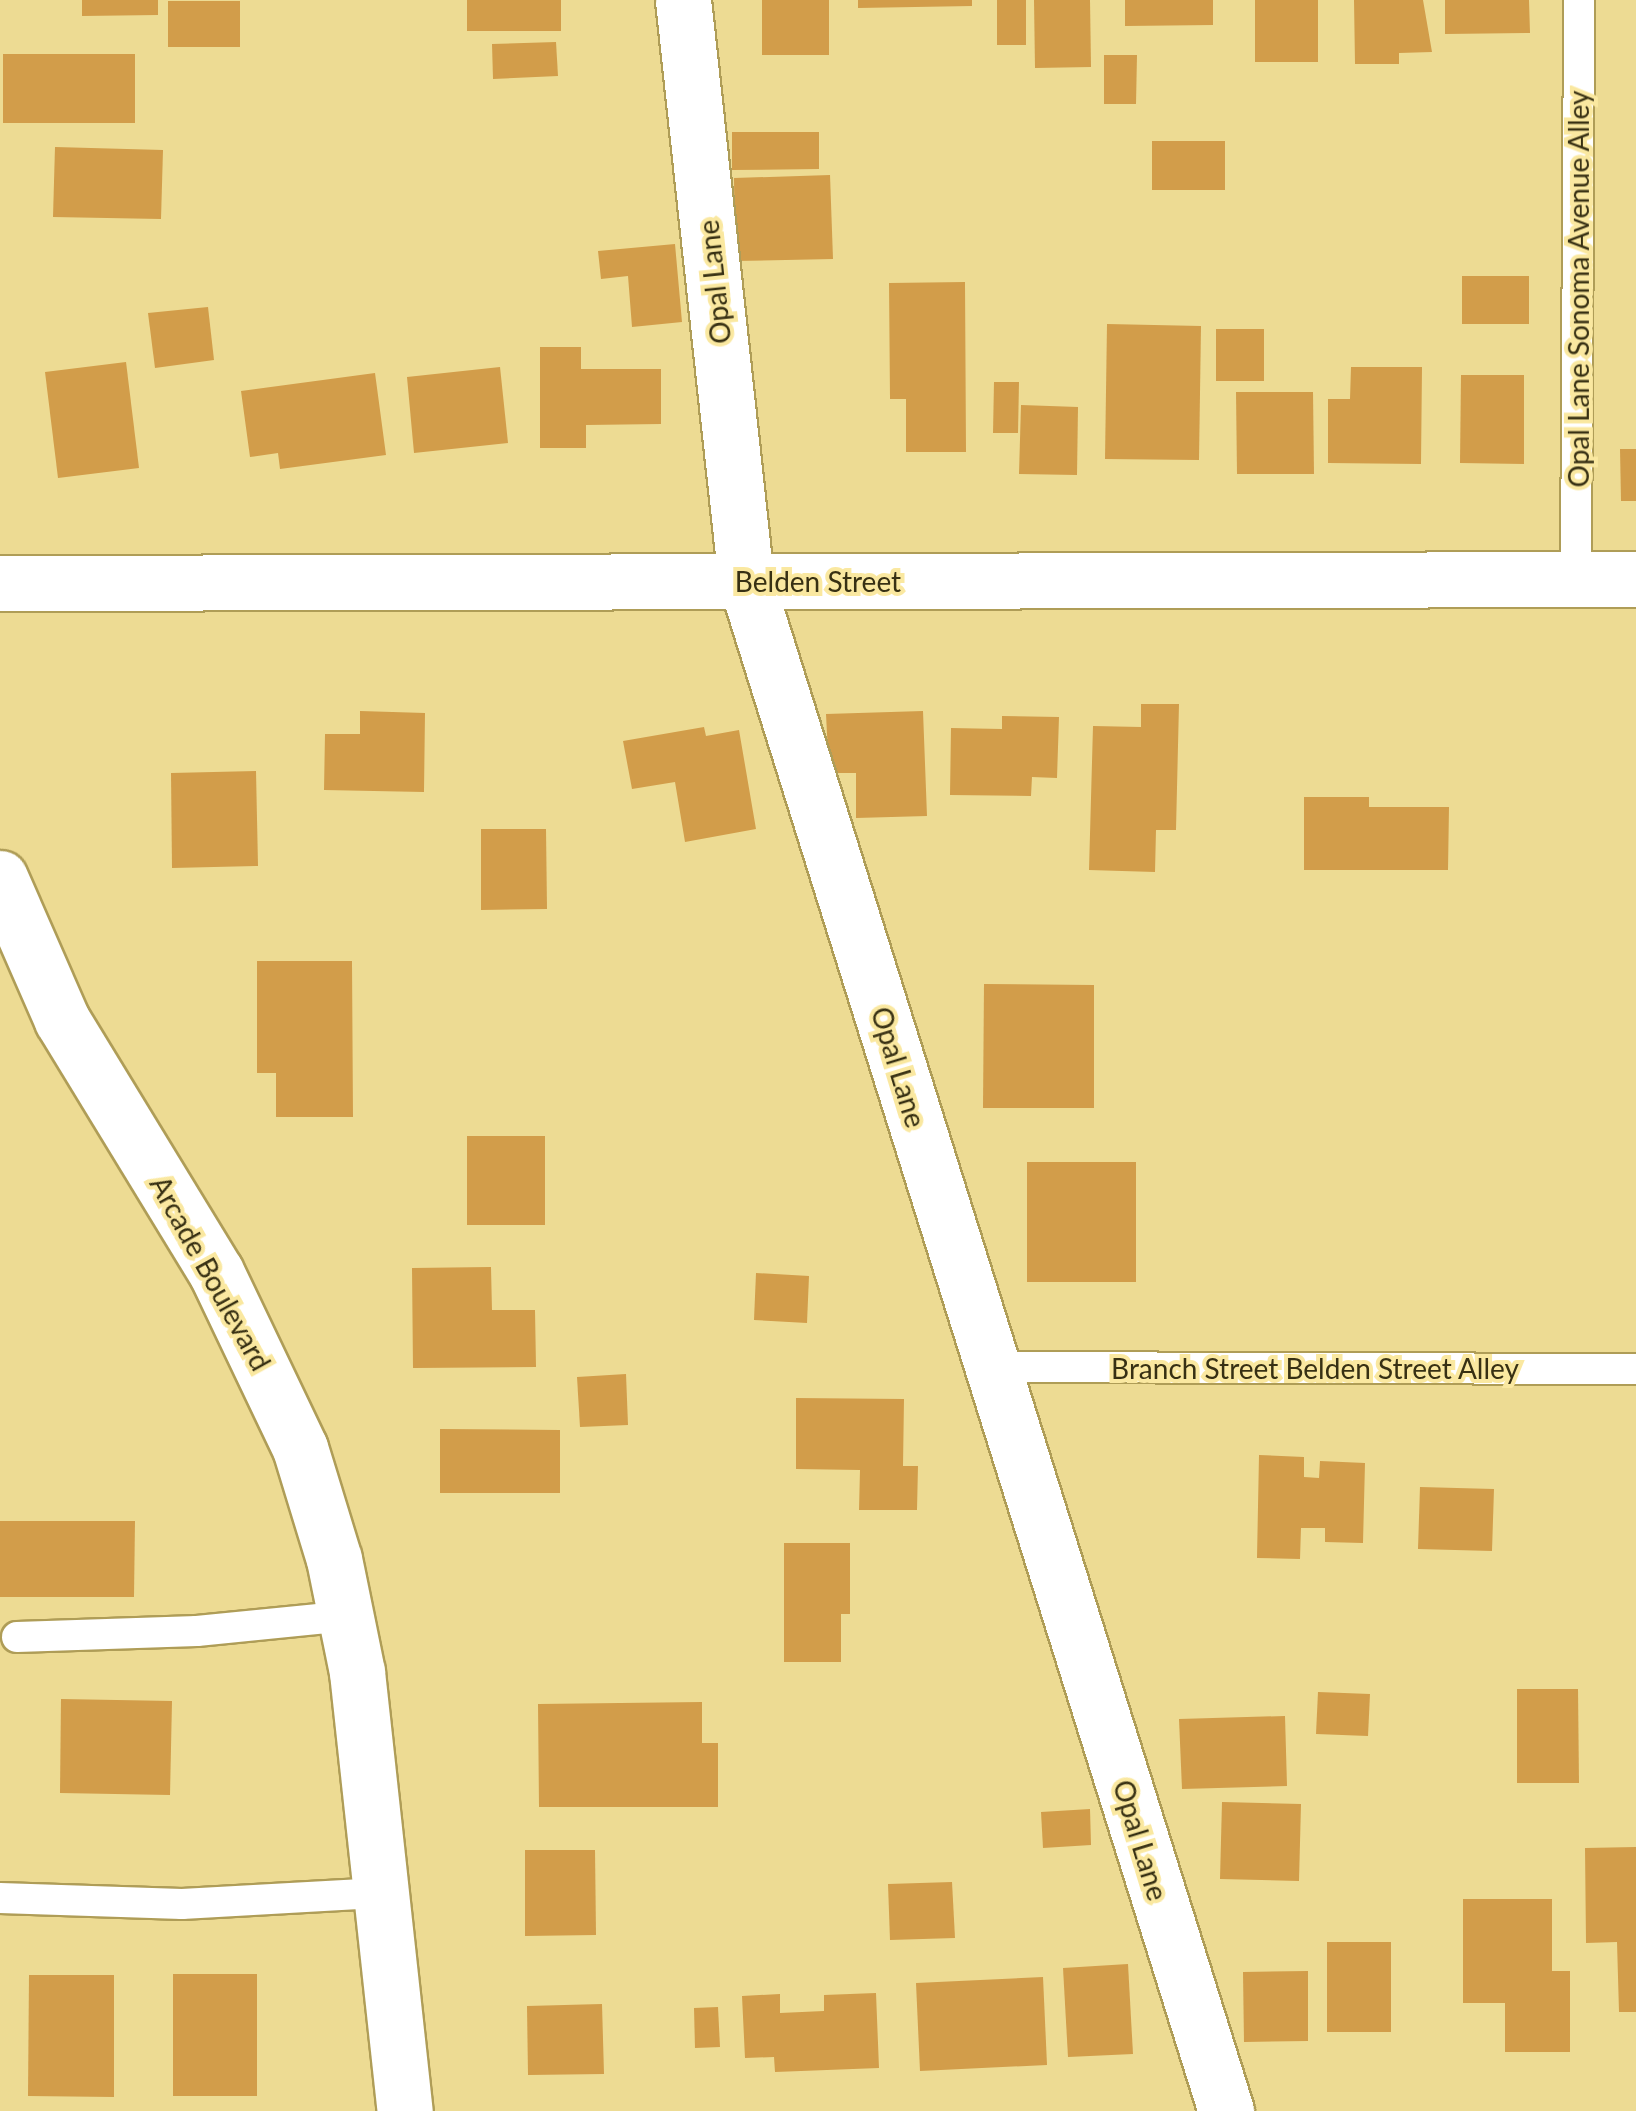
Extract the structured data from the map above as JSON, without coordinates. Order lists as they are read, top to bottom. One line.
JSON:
{"streets":{"street":["Opal Lane","Belden Street","Arcade Boulevard"],"lane":["Opal Lane Sonoma Avenue Alley","Branch Street Belden Street Alley"]},"crossings":[["Opal Lane","Belden Street"],["Opal Lane","Branch Street Belden Street Alley"],["Opal Lane Sonoma Avenue Alley","Belden Street"]]}
